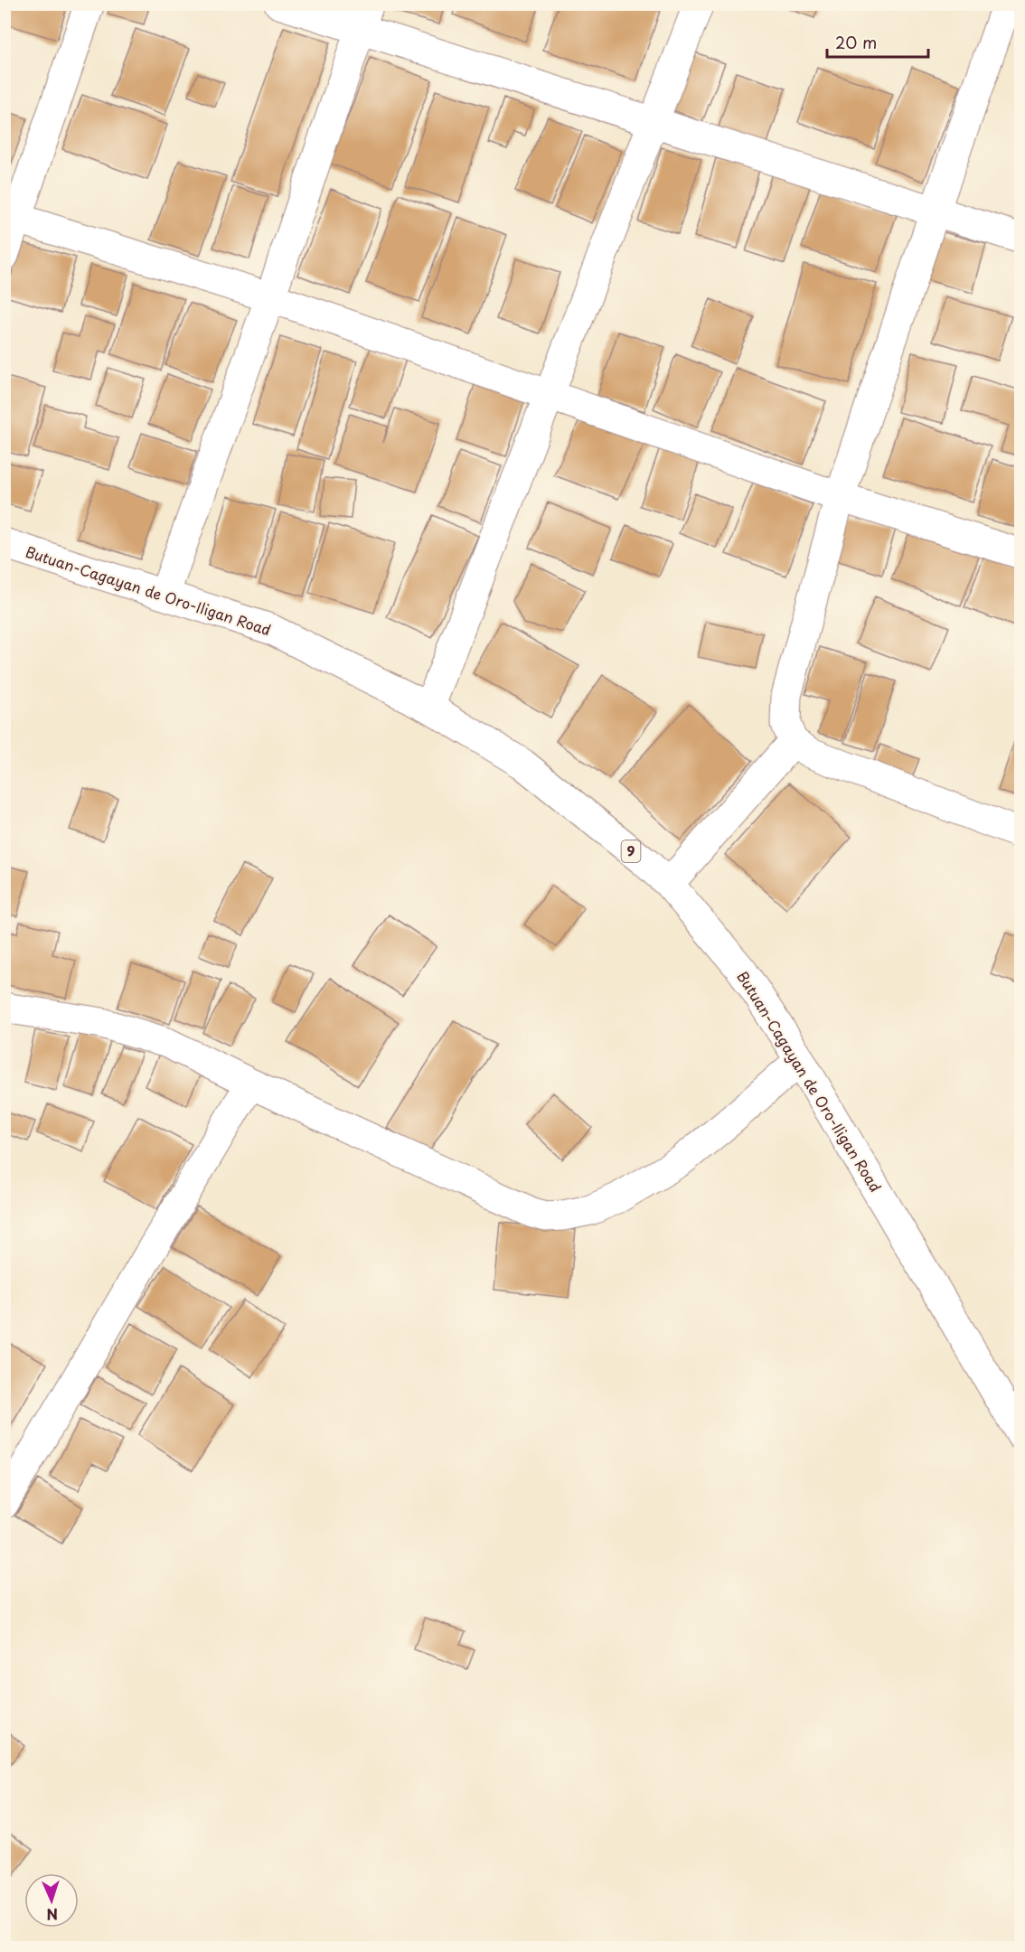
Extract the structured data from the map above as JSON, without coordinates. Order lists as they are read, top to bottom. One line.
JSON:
{"streets":{"main road":["Butuan-Cagayan de Oro-Iligan Road","9"]},"scale_bar":"20 m","north":"bottom"}
